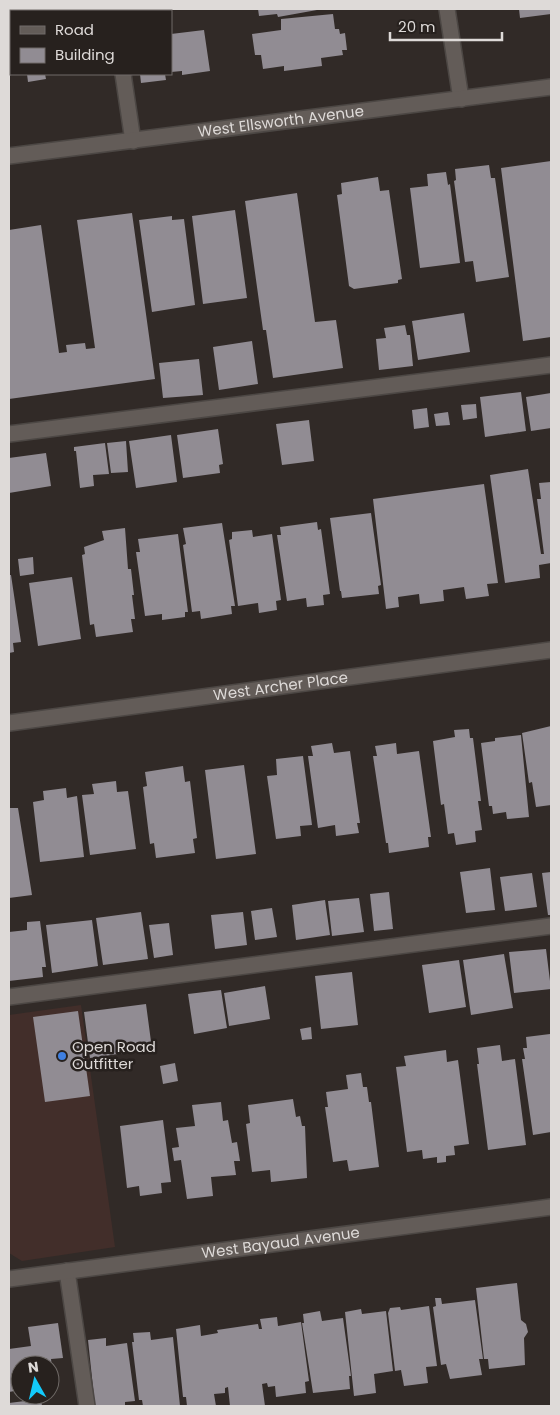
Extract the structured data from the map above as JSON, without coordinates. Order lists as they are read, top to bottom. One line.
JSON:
{"streets":{"street":["West Ellsworth Avenue","West Archer Place","West Bayaud Avenue"]},"places":["Open Road Outfitter"],"legend":["Road","Building"],"scale_bar":"20 m","north":"top"}
